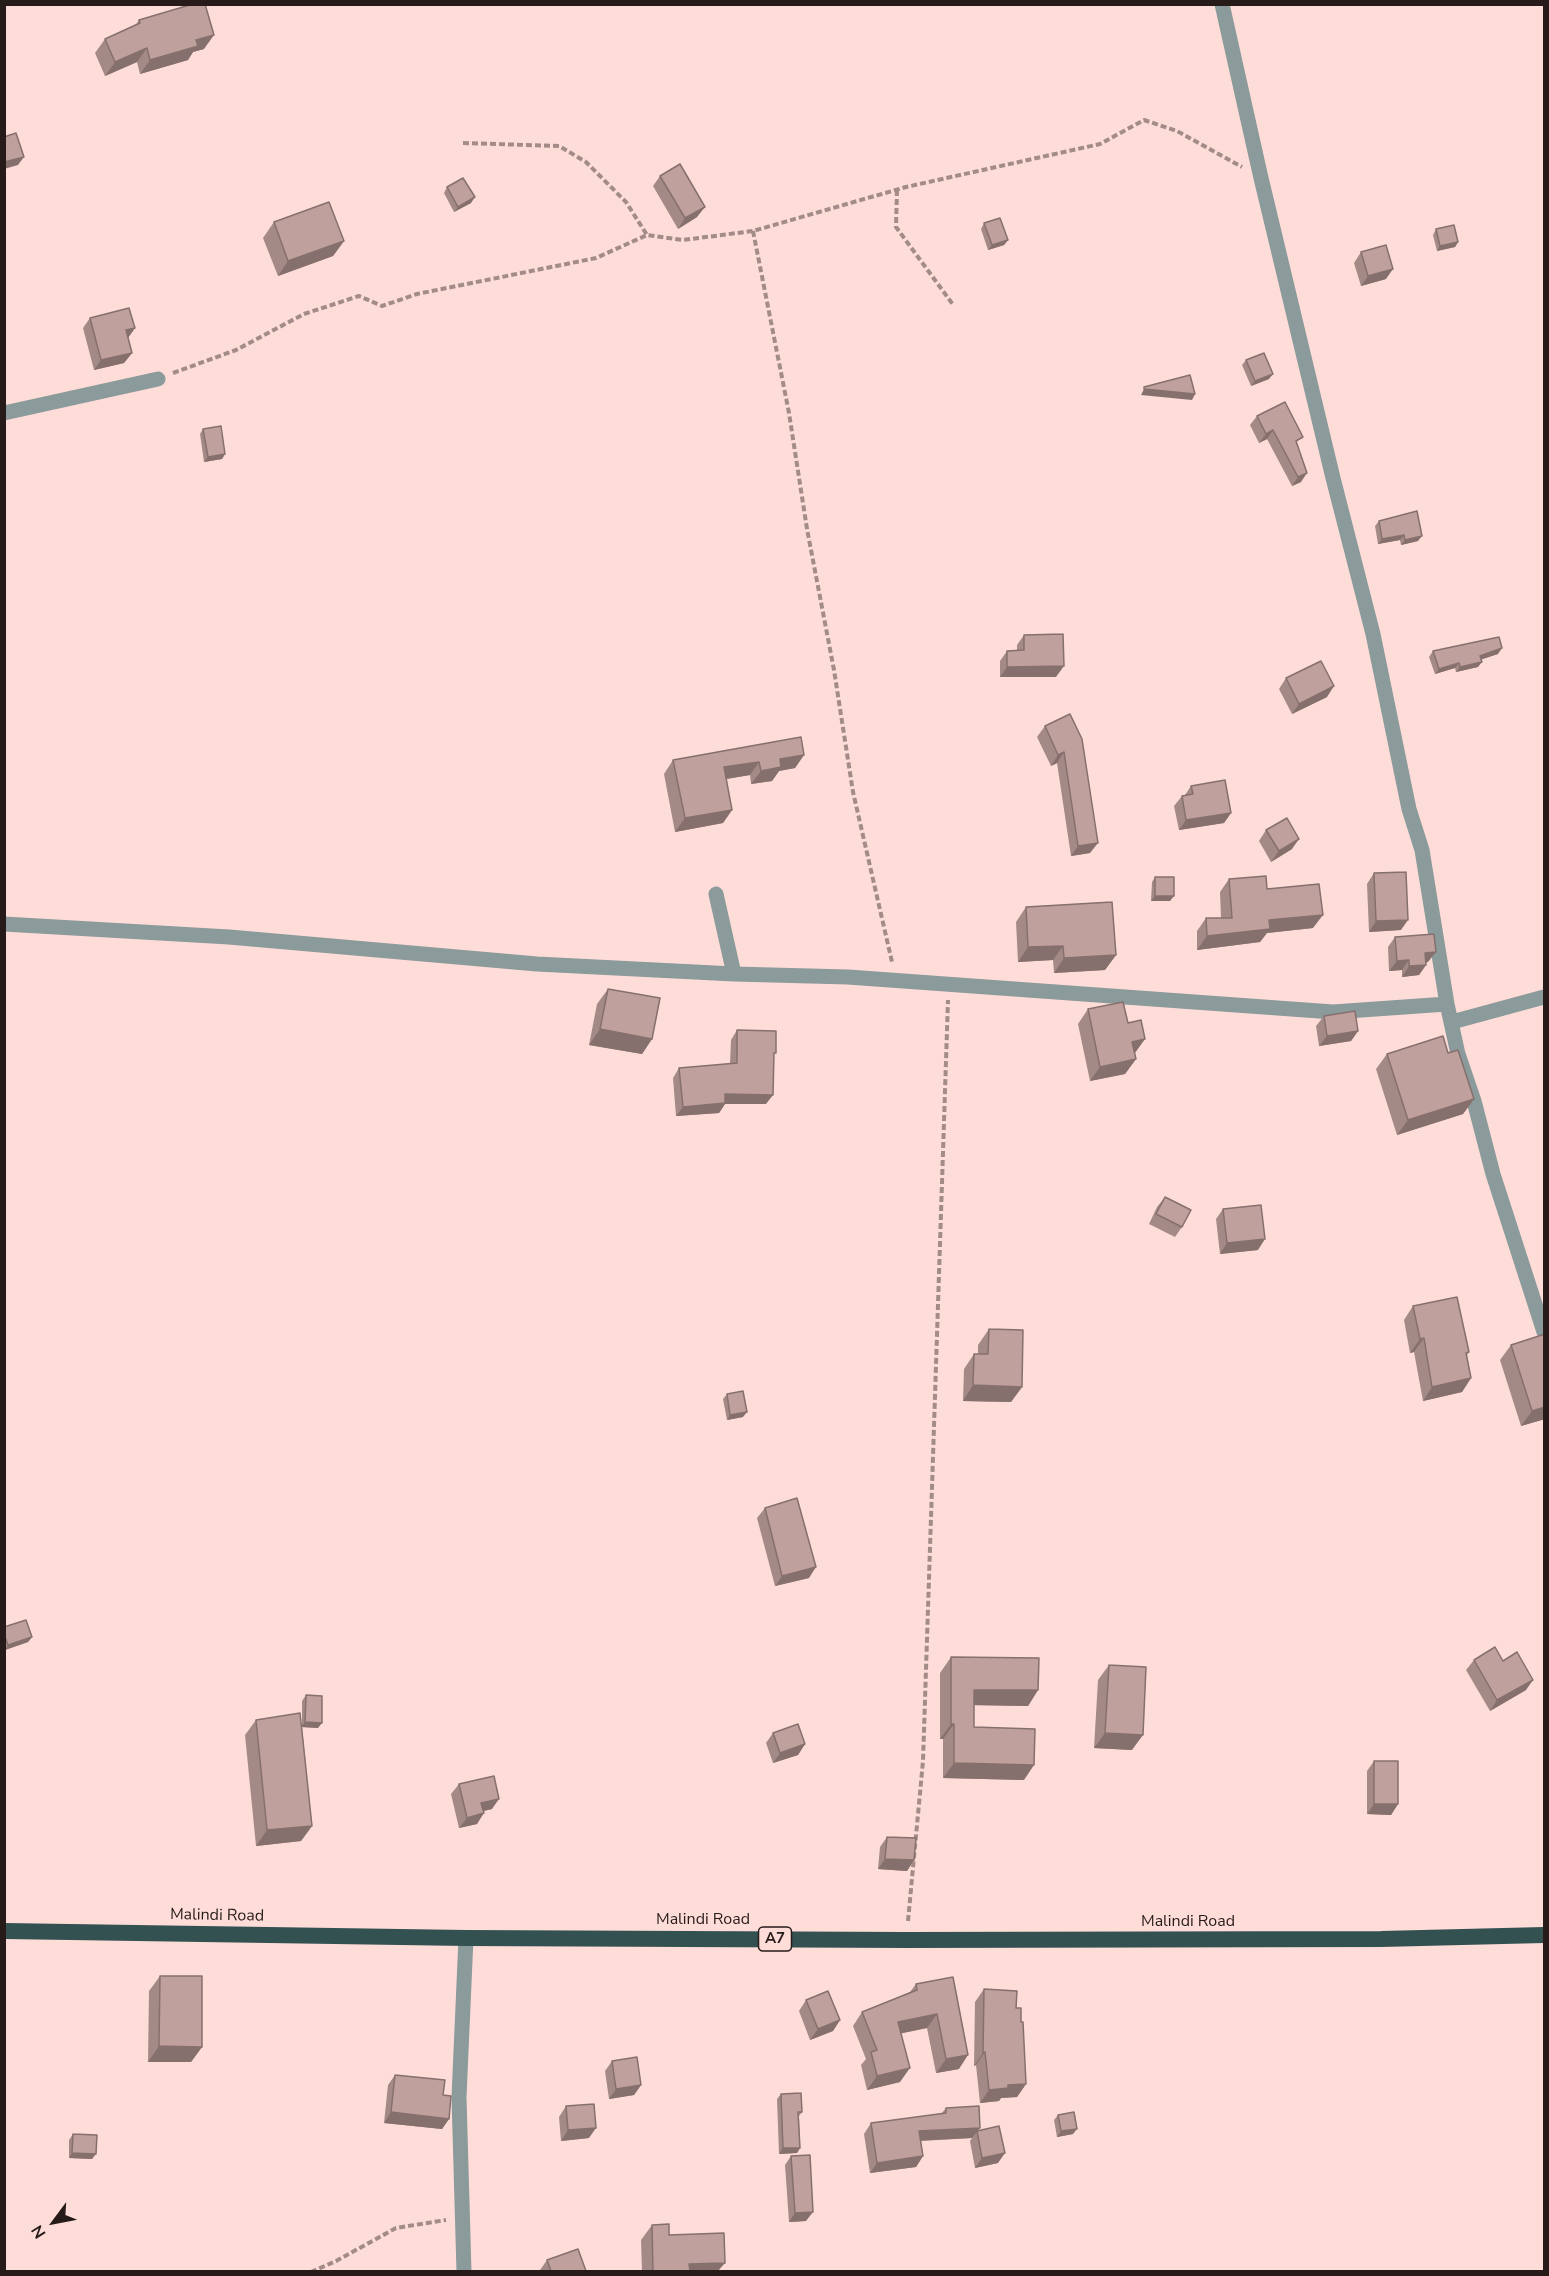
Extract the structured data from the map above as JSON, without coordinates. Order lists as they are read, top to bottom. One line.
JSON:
{"streets":{"highway":["Malindi Road","A7"]},"north":"bottom left"}
